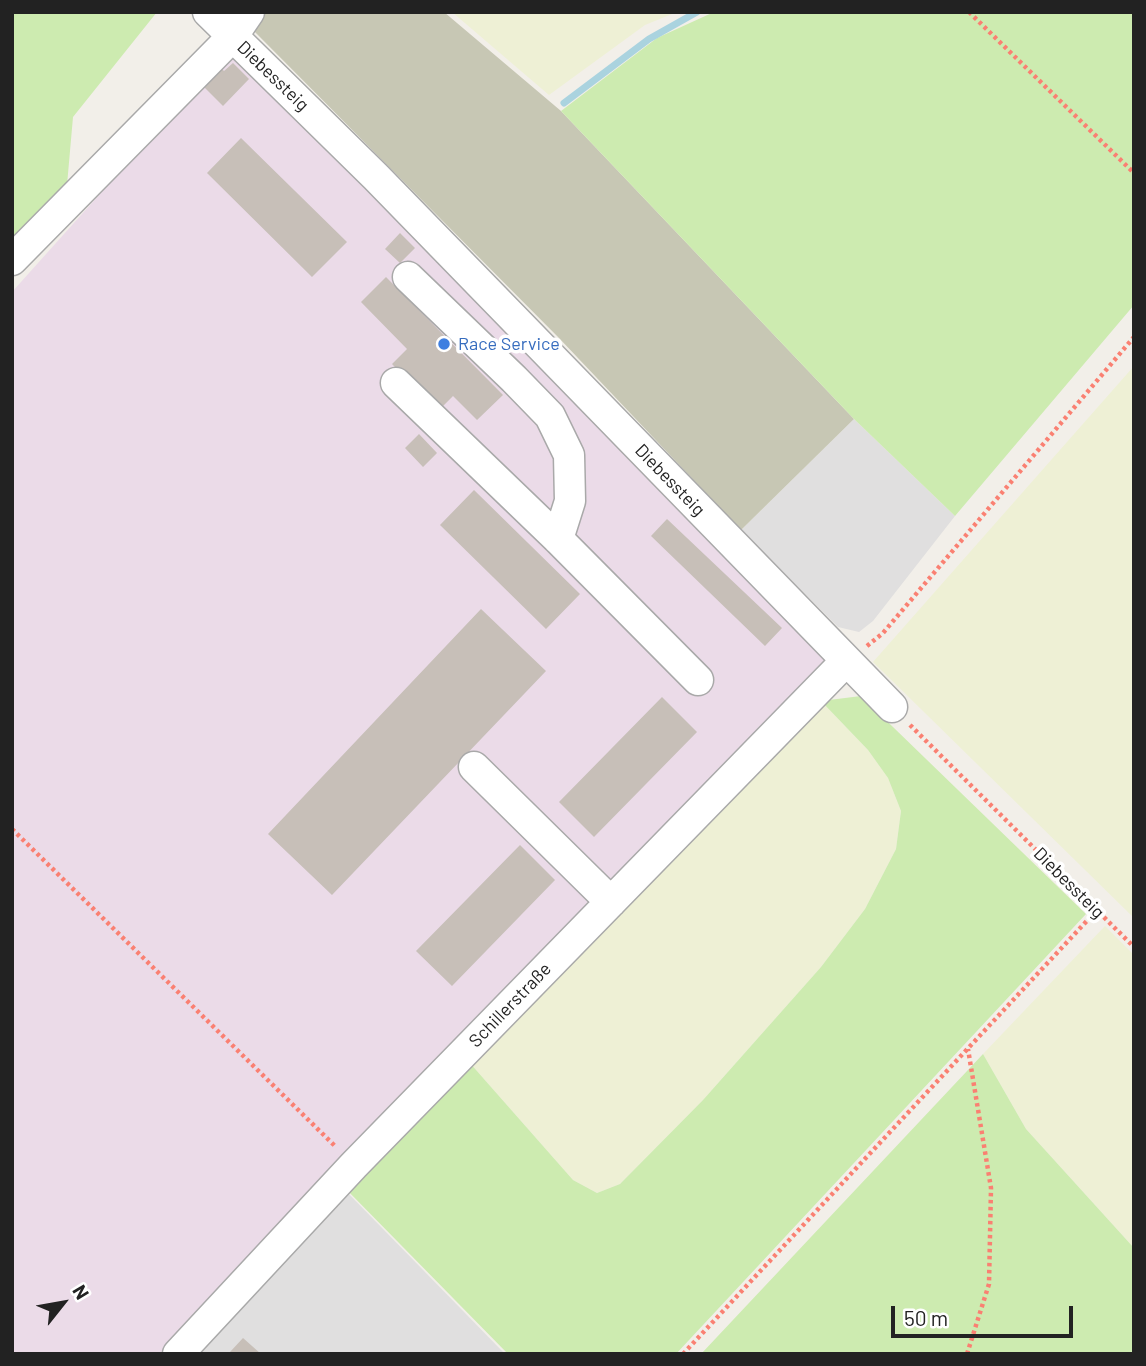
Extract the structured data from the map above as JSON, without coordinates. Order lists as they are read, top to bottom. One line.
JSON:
{"streets":{"street":["Diebessteig","Schillerstraße"]},"crossings":[["Diebessteig","Schillerstraße"]],"places":["Race Service"],"scale_bar":"50 m","north":"top right"}
